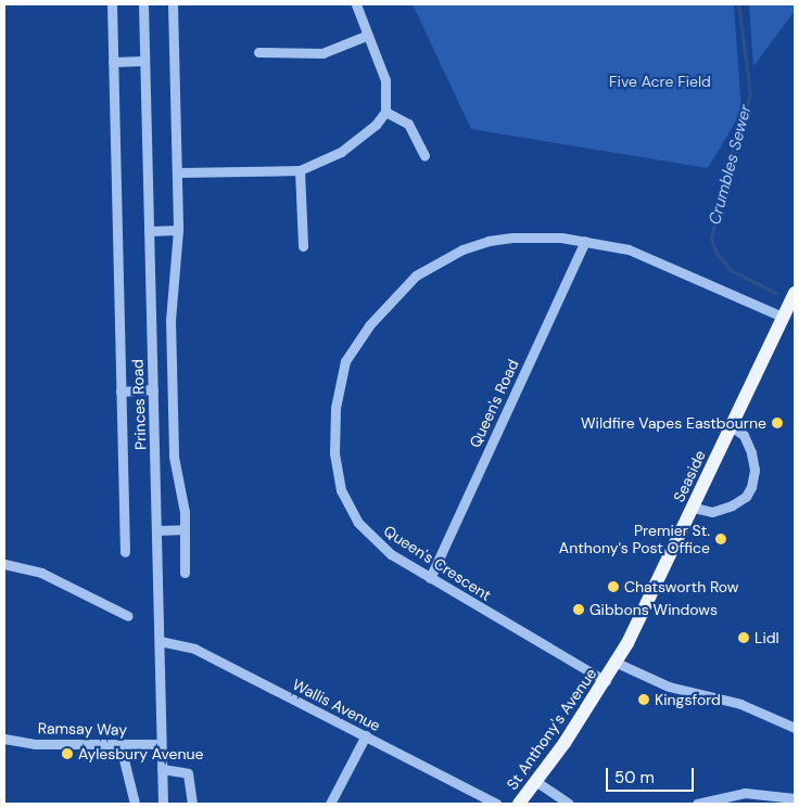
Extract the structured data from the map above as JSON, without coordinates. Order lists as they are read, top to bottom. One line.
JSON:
{"streets":{"main road":["Seaside","St Anthony's Avenue"],"street":["Queen's Road","Princes Road","Queen's Crescent","Wallis Avenue","Ramsay Way"]},"crossings":[["Queen's Road","Queen's Crescent"],["Princes Road","Wallis Avenue"],["Princes Road","Ramsay Way"],["Seaside","Queen's Crescent"],["Seaside","St Anthony's Avenue"],["Queen's Crescent","St Anthony's Avenue"]],"water":["Crumbles Sewer"],"parks":["Five Acre Field"],"places":["Wildfire Vapes Eastbourne","Premier St. Anthony's Post Office","Chatsworth Row","Gibbons Windows","Lidl","Kingsford","Aylesbury Avenue"],"scale_bar":"50 m"}
